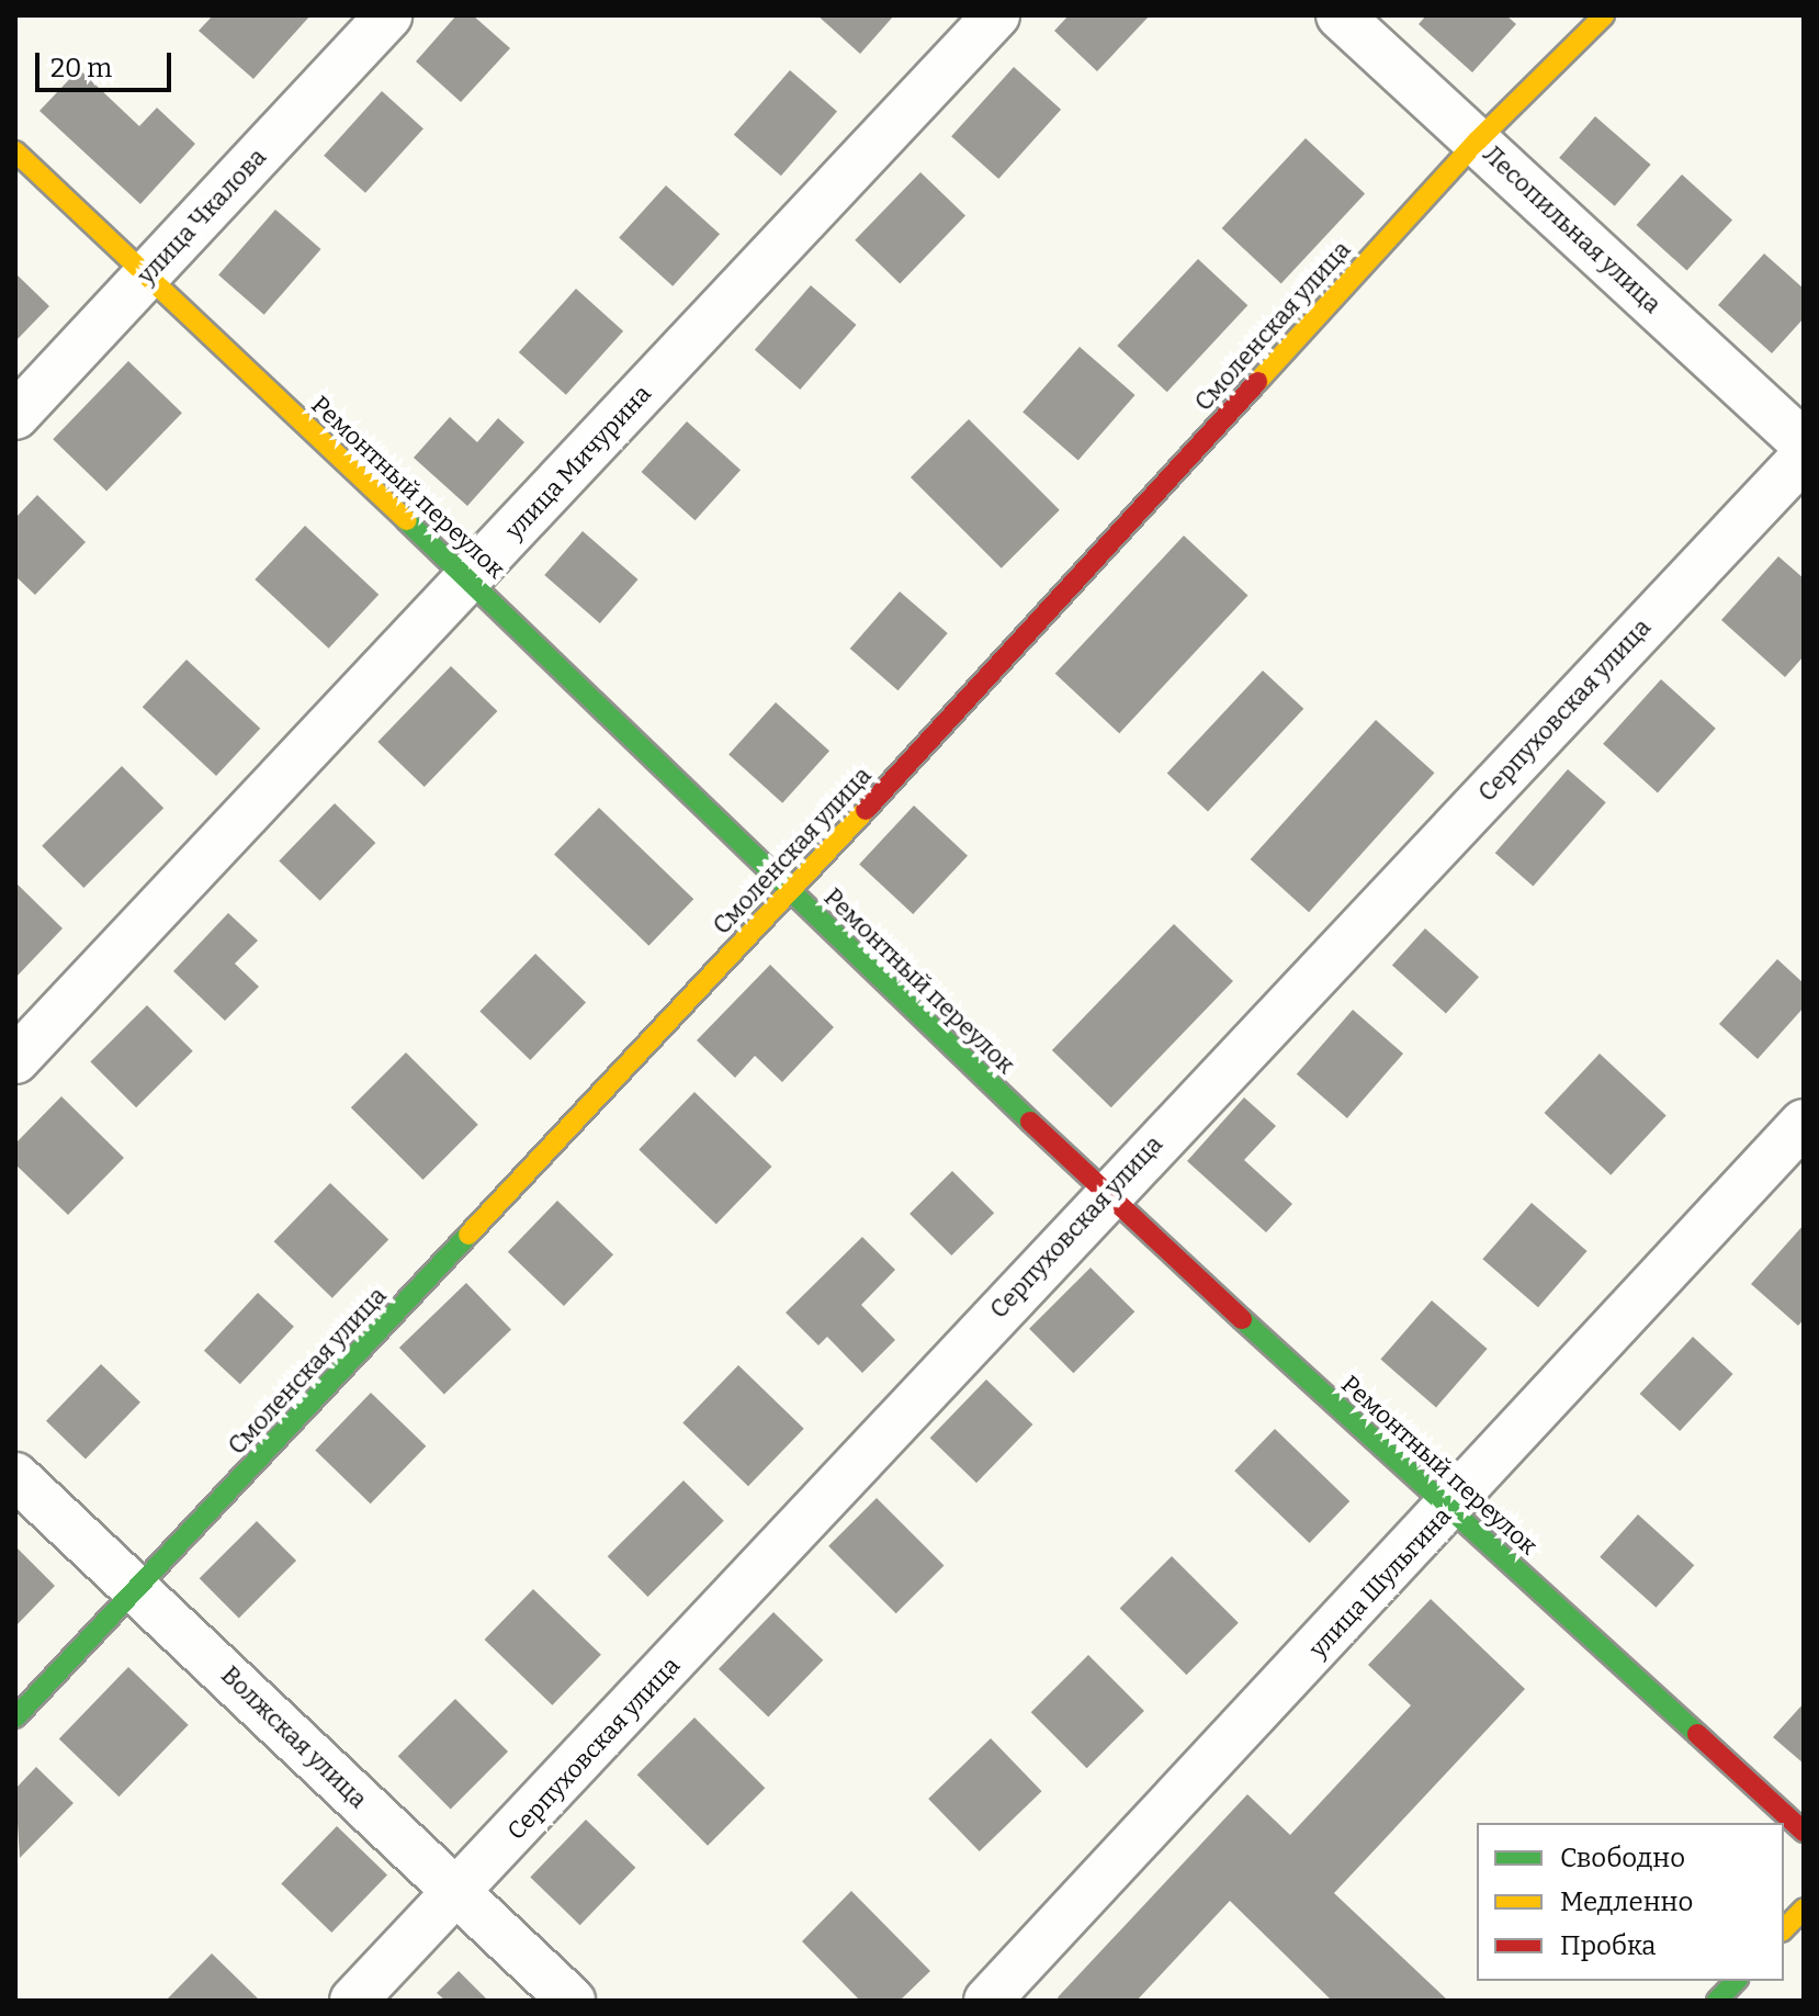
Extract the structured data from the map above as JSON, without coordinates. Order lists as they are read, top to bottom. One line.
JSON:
{"streets":{"main road":["Смоленская улица","Ремонтный переулок"],"street":["улица Чкалова","Лесопильная улица","улица Мичурина","Серпуховская улица","улица Шульгина","Волжская улица"]},"crossings":[["улица Чкалова","Ремонтный переулок"],["Лесопильная улица","Смоленская улица"],["Смоленская улица","Ремонтный переулок"],["Смоленская улица","Волжская улица"],["улица Мичурина","Ремонтный переулок"],["Ремонтный переулок","Серпуховская улица"],["Ремонтный переулок","улица Шульгина"],["Серпуховская улица","Волжская улица"]],"legend":["Свободно","Медленно","Пробка"],"scale_bar":"20 m"}
